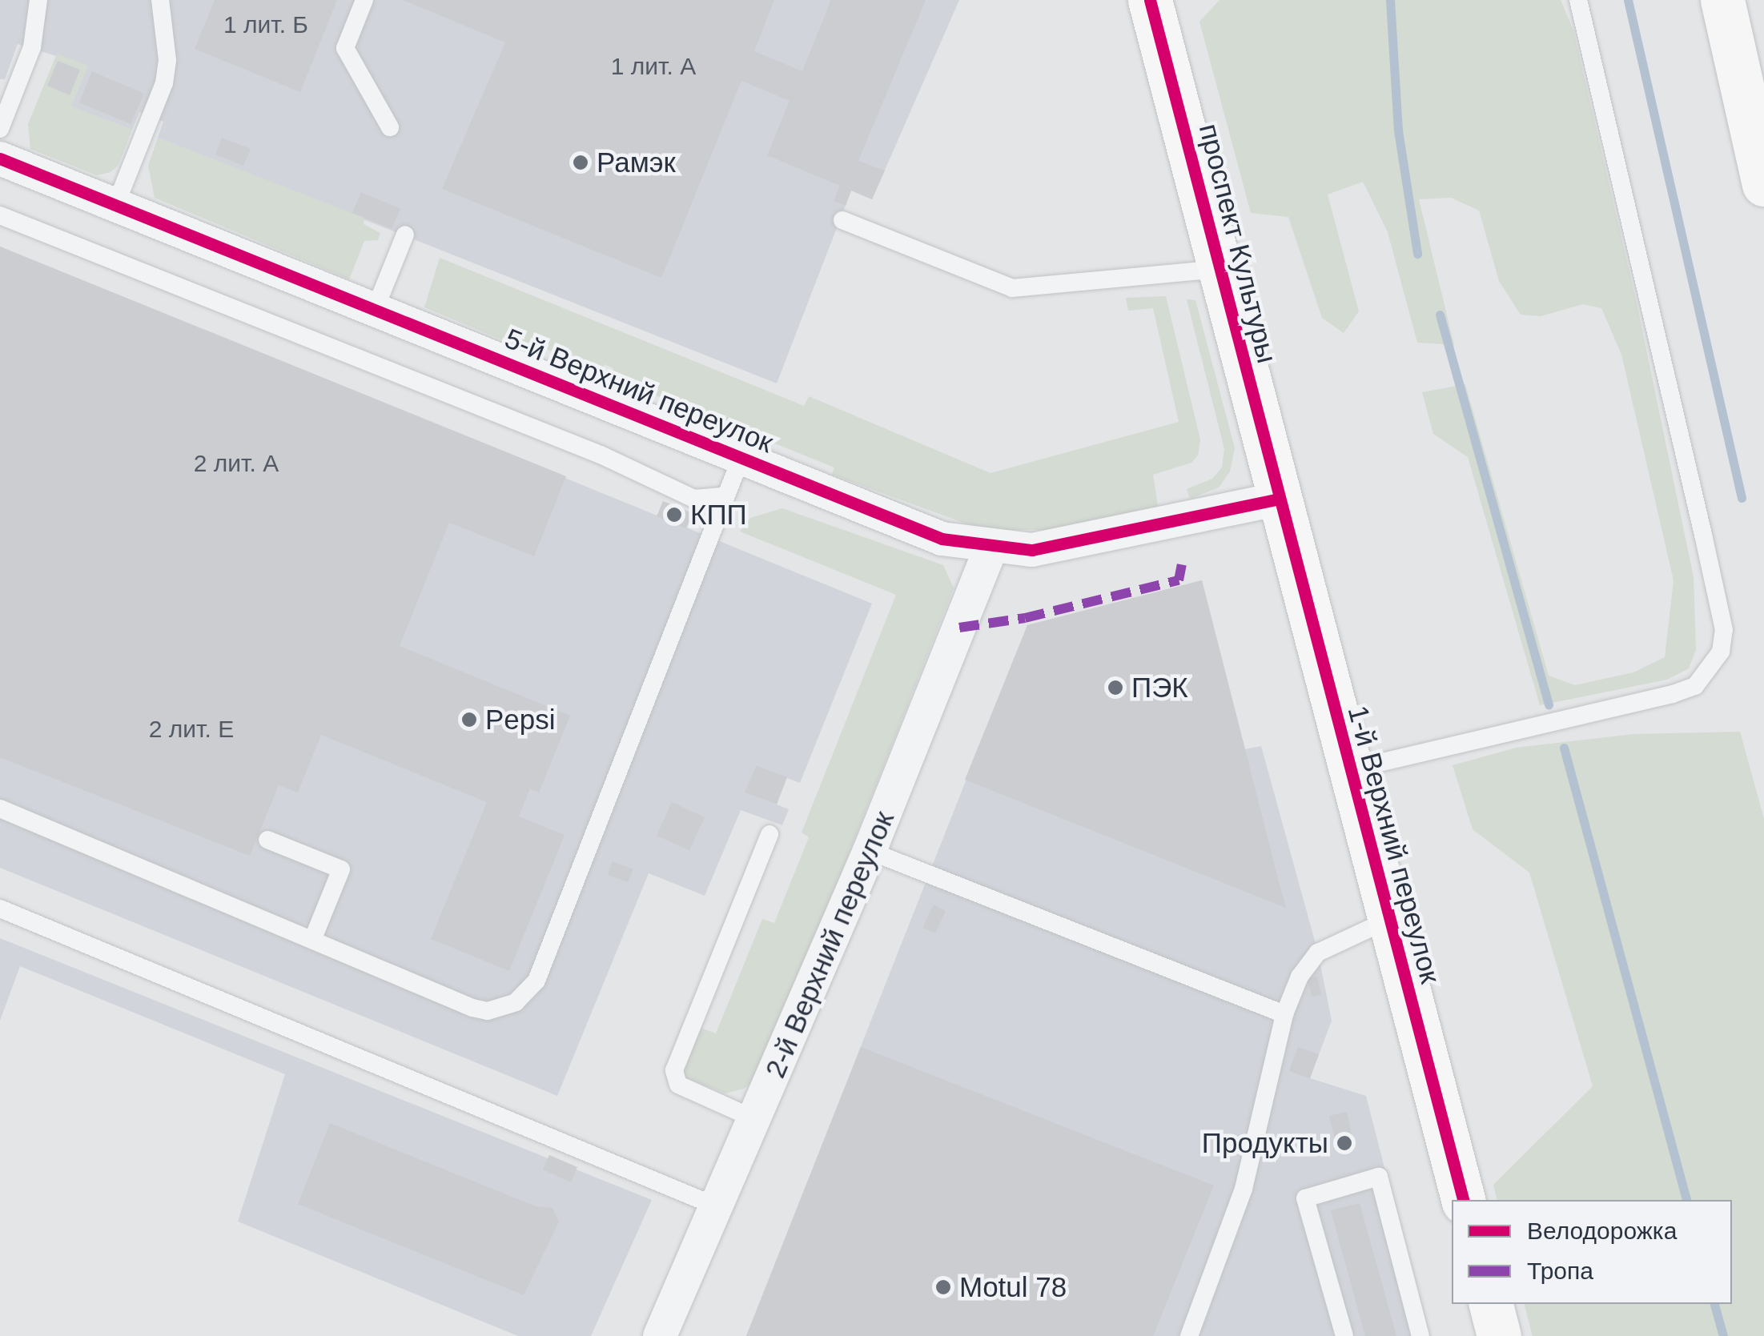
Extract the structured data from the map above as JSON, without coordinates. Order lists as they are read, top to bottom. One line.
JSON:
{"streets":{"main road":["проспект Культуры","1-й Верхний переулок"],"street":["5-й Верхний переулок","2-й Верхний переулок"]},"crossings":[["проспект Культуры","5-й Верхний переулок"],["проспект Культуры","1-й Верхний переулок"],["5-й Верхний переулок","1-й Верхний переулок"],["5-й Верхний переулок","2-й Верхний переулок"]],"places":["Рамэк","КПП","ПЭК","Pepsi","Продукты","Motul 78"],"house_numbers":["1 лит. Б","1 лит. А","2 лит. А","2 лит. Е"],"legend":["Велодорожка","Тропа"]}
